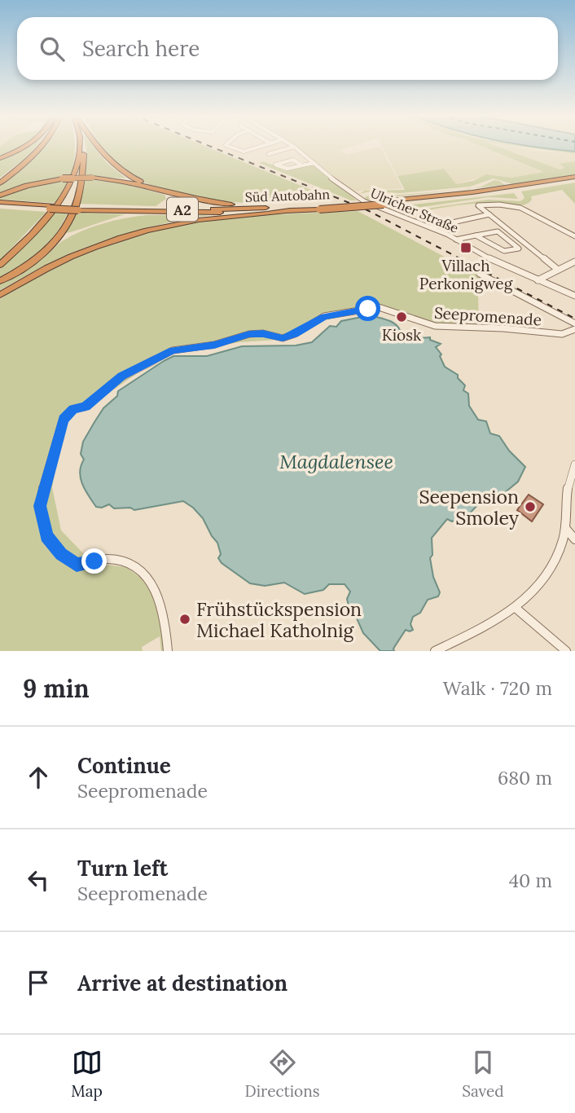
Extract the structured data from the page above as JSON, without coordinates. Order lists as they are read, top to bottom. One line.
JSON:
{"streets":{"highway":["Süd Autobahn","A2"],"street":["Ulricher Straße","Seepromenade"]},"water":["Magdalensee"],"places":{"transit":["Villach Perkonigweg"],"other":["Kiosk","Seepension Smoley","Frühstückspension Michael Katholnig"]},"page":{"search":"Search here","heading":["9 min","Walk · 720 m"],"list":[["Continue","Seepromenade","680 m"],["Turn left","Seepromenade","40 m"],"Arrive at destination"],"nav":["Map","Directions","Saved"]}}
